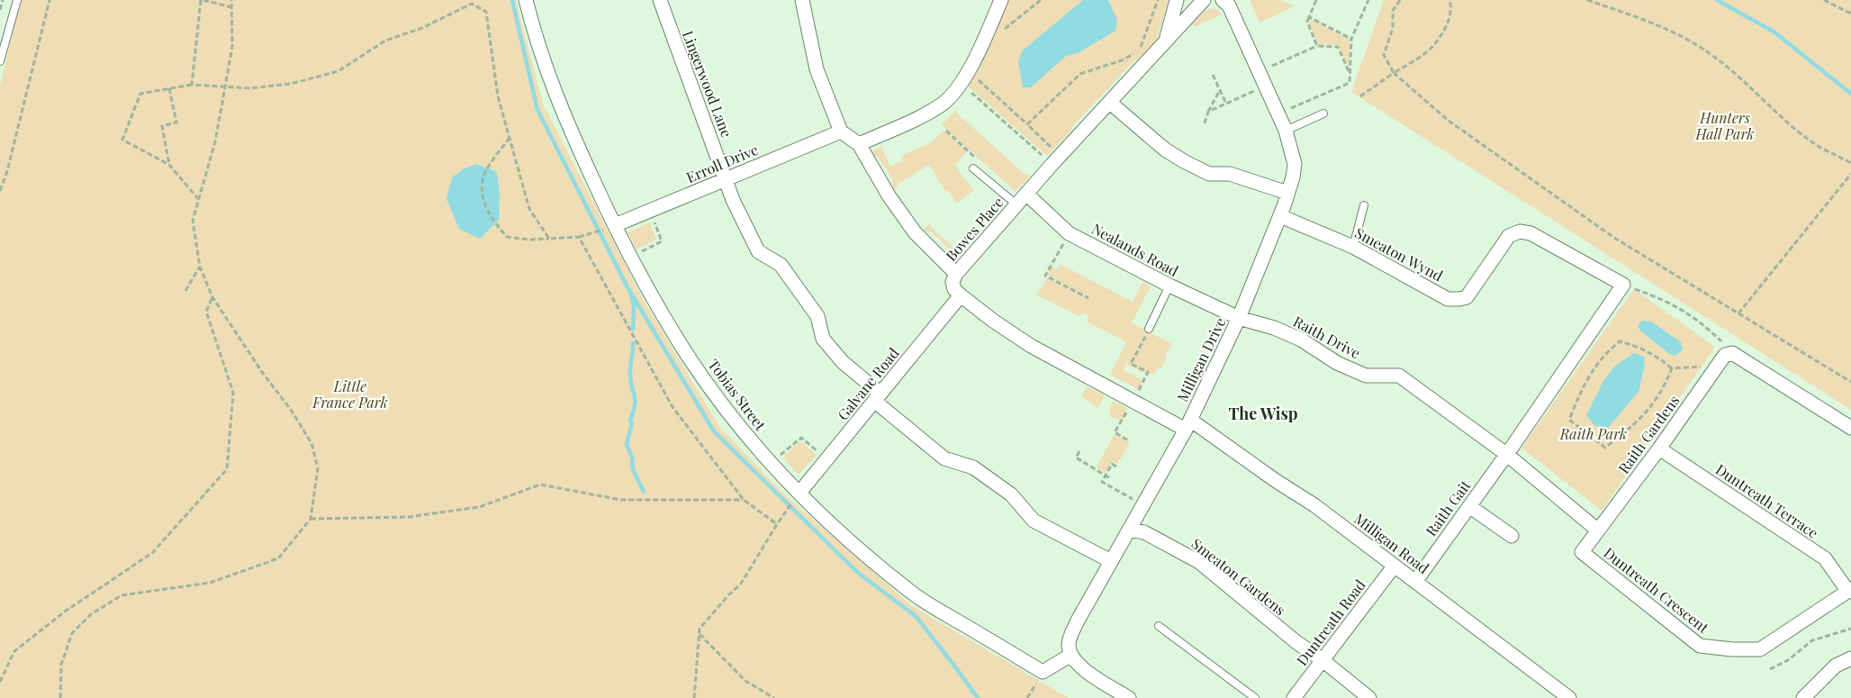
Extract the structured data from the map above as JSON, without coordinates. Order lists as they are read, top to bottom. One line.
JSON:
{"streets":{"street":["Lingerwood Lane","Erroll Drive","Bowes Place","Nealands Road","Smeaton Wynd","Raith Drive","Milligan Drive","Galvane Road","Tobias Street","Raith Gardens","Duntreath Terrace","Raith Gait","Milligan Road","Smeaton Gardens","Duntreath Crescent","Duntreath Road"]},"crossings":[["Lingerwood Lane","Erroll Drive"],["Lingerwood Lane","Milligan Drive"],["Lingerwood Lane","Galvane Road"],["Erroll Drive","Tobias Street"],["Bowes Place","Nealands Road"],["Bowes Place","Galvane Road"],["Nealands Road","Raith Drive"],["Nealands Road","Milligan Drive"],["Smeaton Wynd","Milligan Drive"],["Raith Drive","Milligan Drive"],["Raith Drive","Raith Gardens"],["Raith Drive","Raith Gait"],["Raith Drive","Duntreath Crescent"],["Milligan Drive","Tobias Street"],["Milligan Drive","Milligan Road"],["Milligan Drive","Smeaton Gardens"],["Galvane Road","Tobias Street"],["Raith Gardens","Duntreath Terrace"],["Raith Gardens","Duntreath Crescent"],["Duntreath Terrace","Duntreath Crescent"],["Raith Gait","Milligan Road"],["Milligan Road","Duntreath Road"],["Smeaton Gardens","Duntreath Road"]],"districts":["The Wisp"],"parks":["Hunters Hall Park","Little France Park","Raith Park"]}
